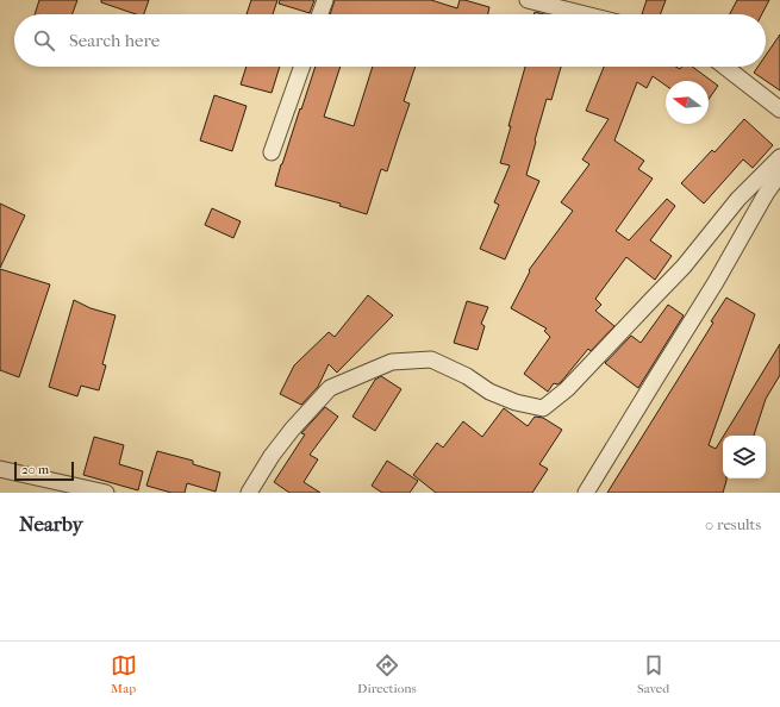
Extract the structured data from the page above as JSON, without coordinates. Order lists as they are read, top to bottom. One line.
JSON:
{"scale_bar":"20 m","north":"left","page":{"search":"Search here","scale":"20 m","heading":["Nearby","0 results"],"nav":["Map","Directions","Saved"]}}
